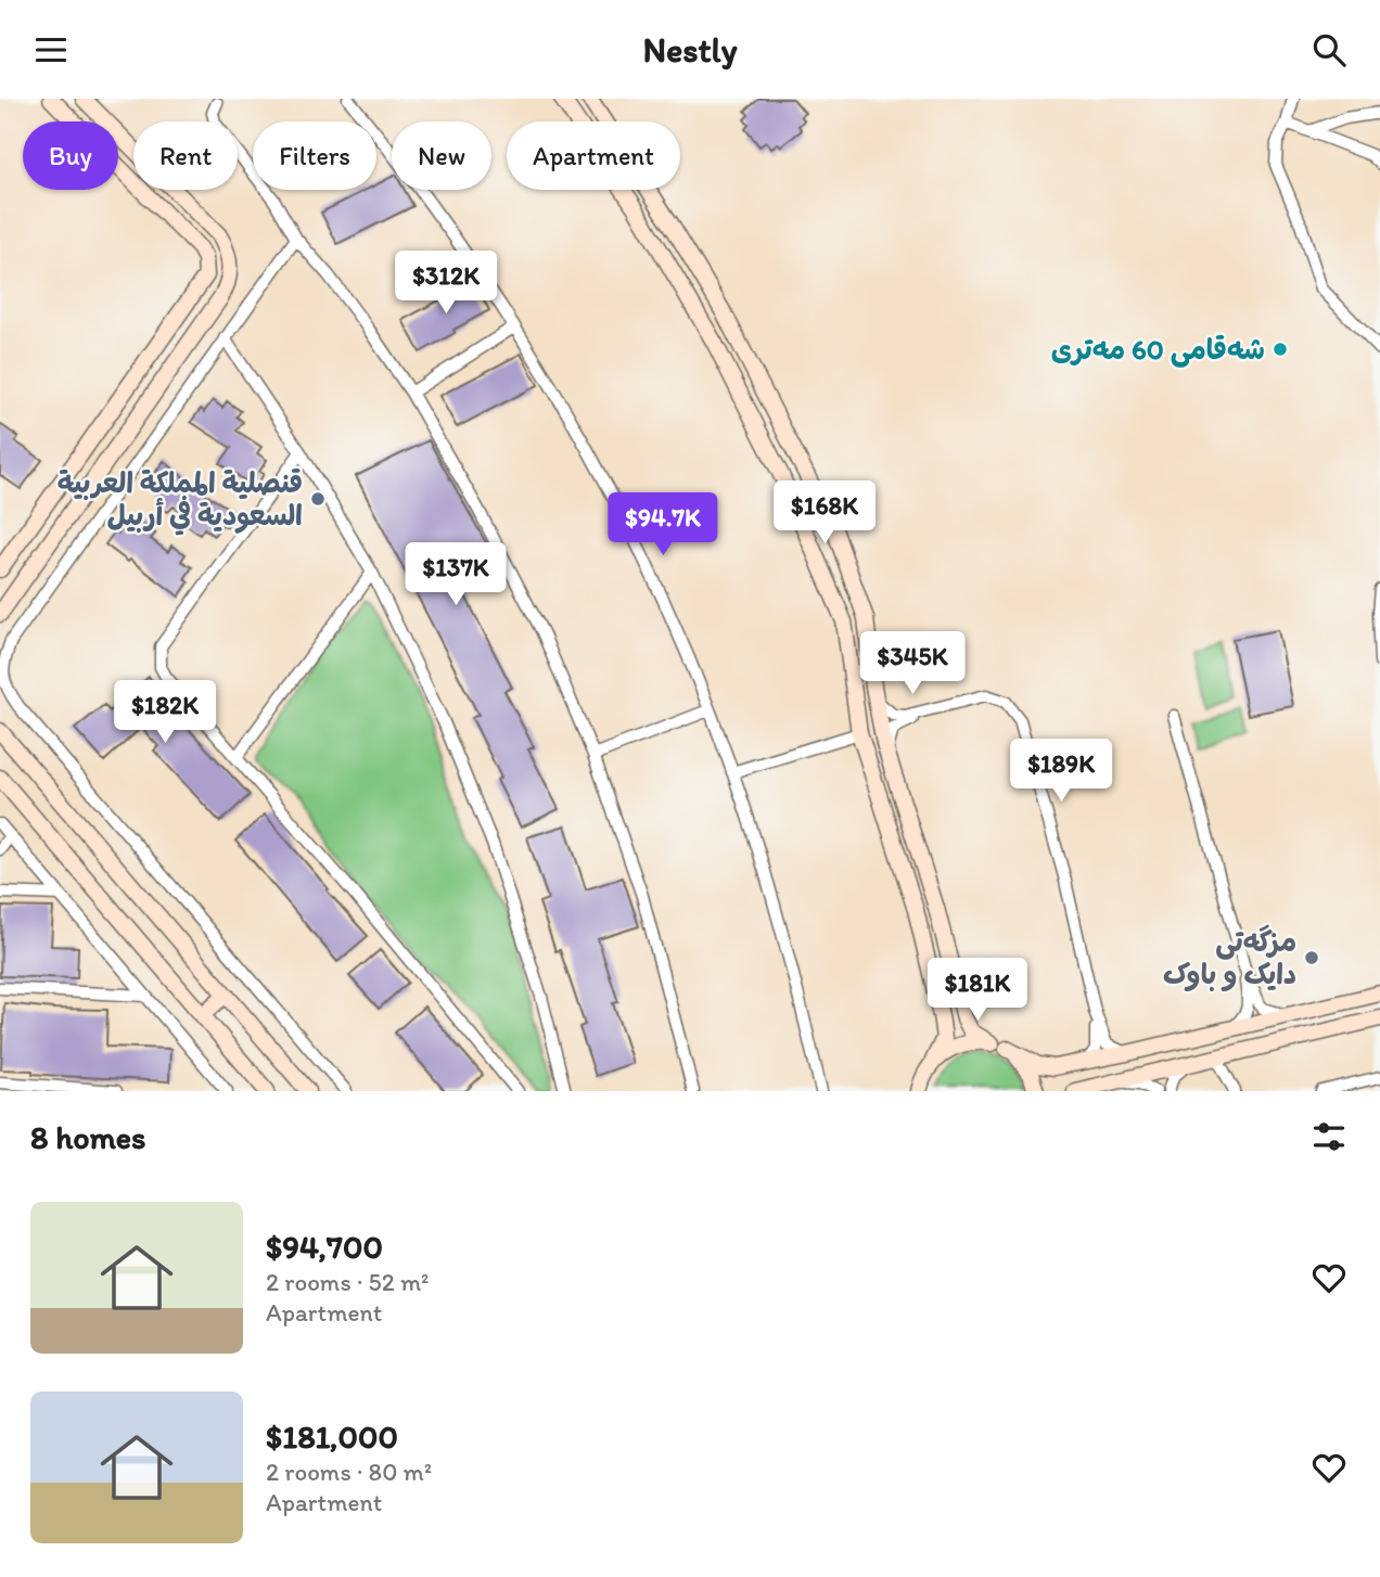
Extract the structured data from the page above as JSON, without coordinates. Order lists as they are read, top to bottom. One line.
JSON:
{"places":["شەقامی 60 مەتری","قنصلية المملكة العربية السعودية في أربيل","مزگەتی دایک و باوک"],"page":{"header":"Nestly","chip":["Buy","Rent","Filters","New","Apartment"],"price":["$312K","$168K","$94.7K","$137K","$345K","$182K","$189K","$181K"],"heading":"8 homes","list":[{"name":"$94,700","note":"2 rooms · 52 m² · Apartment"},{"name":"$181,000","note":"2 rooms · 80 m² · Apartment"}]}}
